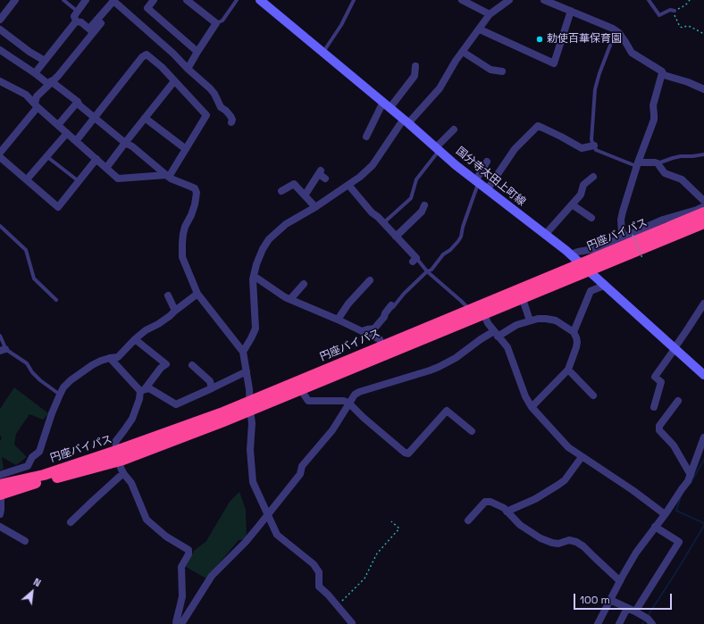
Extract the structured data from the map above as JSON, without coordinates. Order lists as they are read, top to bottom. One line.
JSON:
{"streets":{"highway":["円座バイパス"],"main road":["国分寺太田上町線"]},"crossings":[["国分寺太田上町線","円座バイパス"]],"places":["勅使百華保育園"],"scale_bar":"100 m","north":"top right"}
